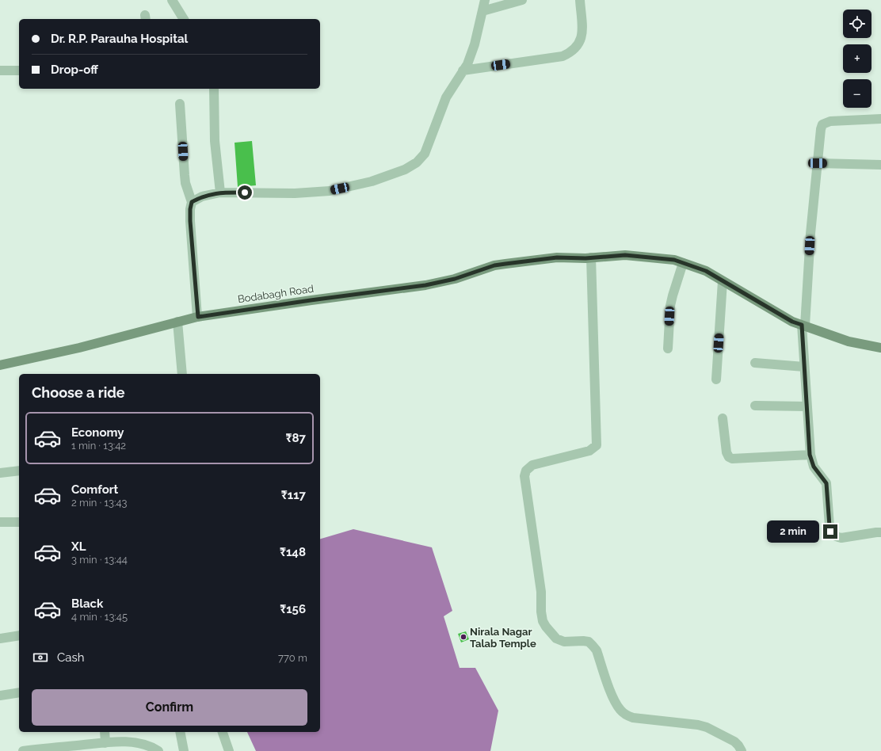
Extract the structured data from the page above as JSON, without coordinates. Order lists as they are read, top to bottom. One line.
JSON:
{"streets":{"street":["Bodabagh Road"]},"places":["Nirala Nagar Talab Temple"],"page":{"map_buttons":["+","−"],"banner":["Dr. R.P. Parauha Hospital","Drop-off"],"heading":"Choose a ride","list":[{"name":"Economy","note":"1 min · 13:42","value":"₹87"},{"name":"Comfort","note":"2 min · 13:43","value":"₹117"},{"name":"XL","note":"3 min · 13:44","value":"₹148"},{"name":"Black","note":"4 min · 13:45","value":"₹156"}],"bubble":"2 min","pay":["Cash","770 m"],"buttons":"Confirm"}}
